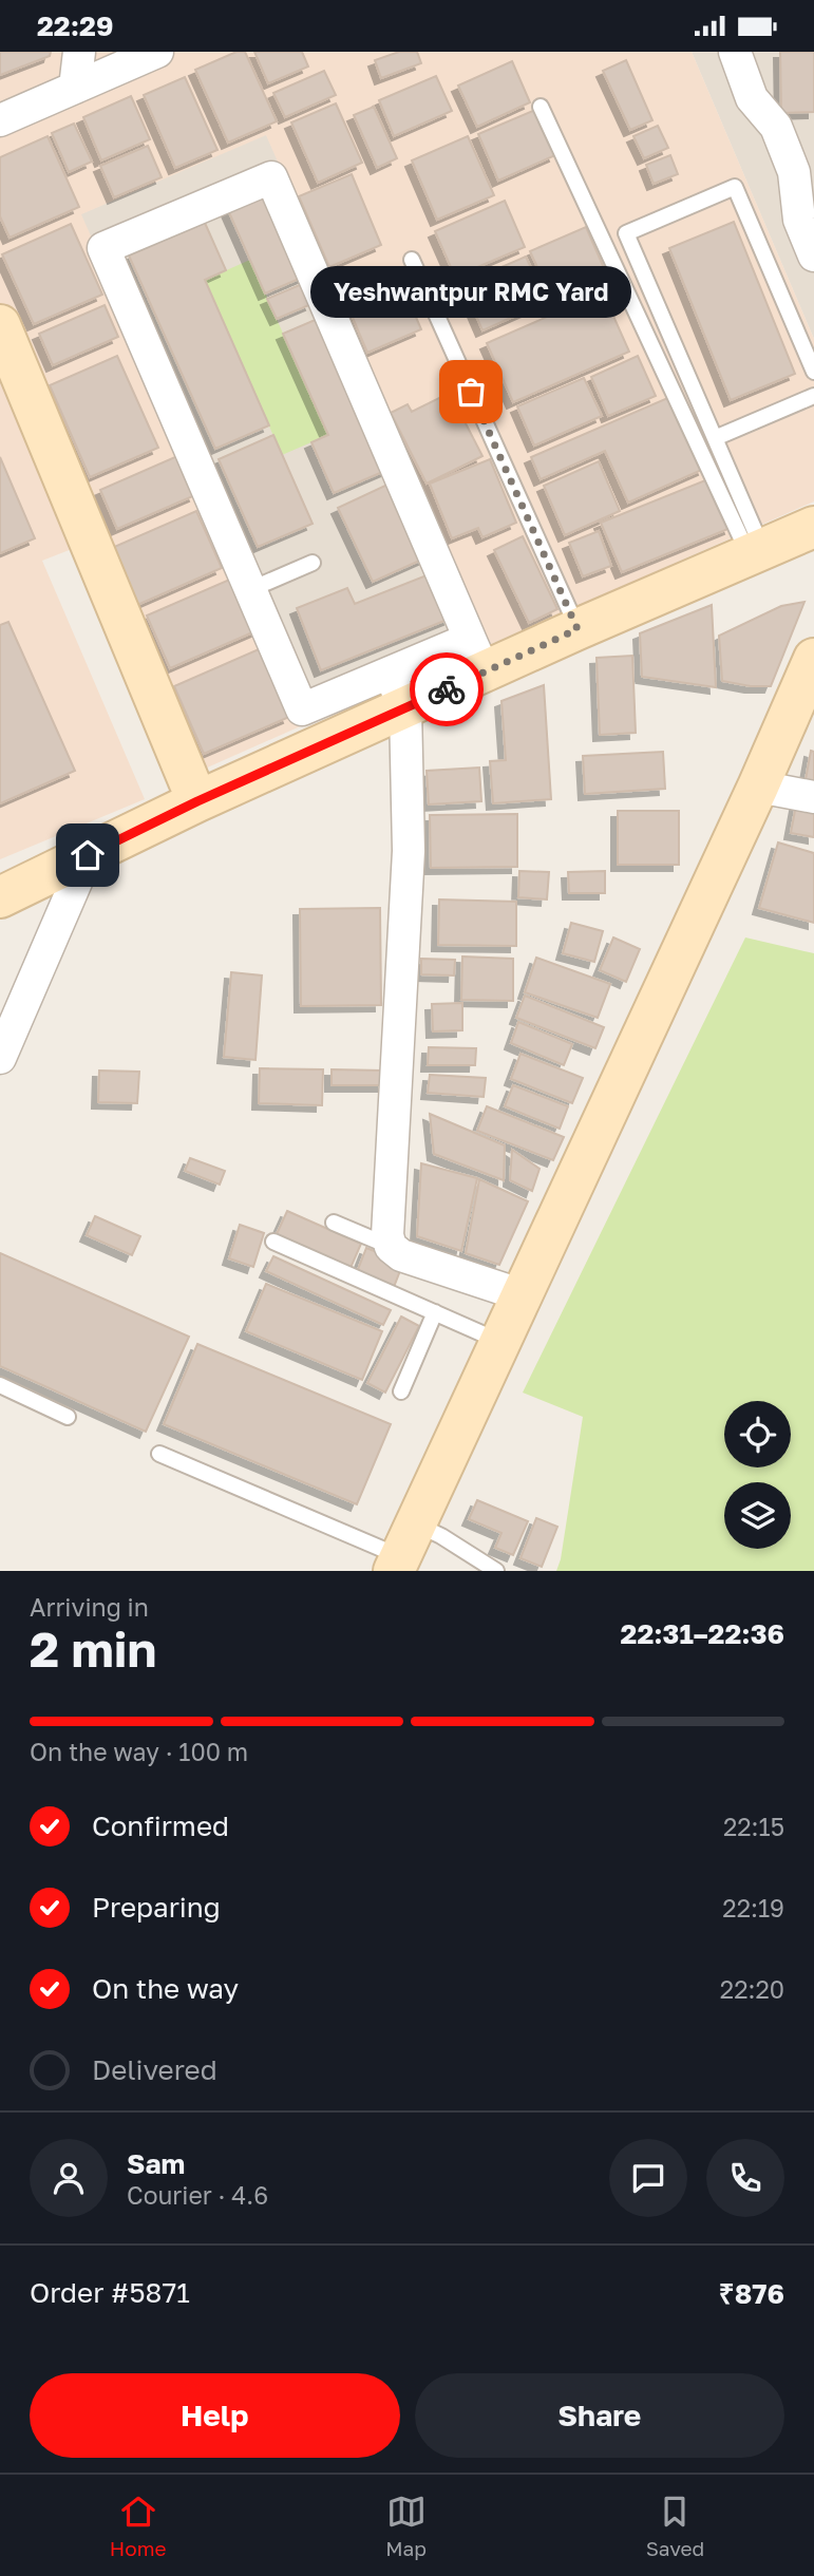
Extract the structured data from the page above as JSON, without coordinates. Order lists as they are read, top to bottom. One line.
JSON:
{"places":["Yeshwantpur RMC Yard"],"page":{"status":"22:29","bubble":"Yeshwantpur RMC Yard","heading":["2 min","Arriving in","22:31–22:36"],"panel":["Sam","Courier · 4.6","Order #5871","₹876"],"bar":"On the way · 100 m","list":[["Confirmed","22:15"],["Preparing","22:19"],["On the way","22:20"],"Delivered"],"buttons":["Help","Share"],"tabs":["Home","Map","Saved"]}}
